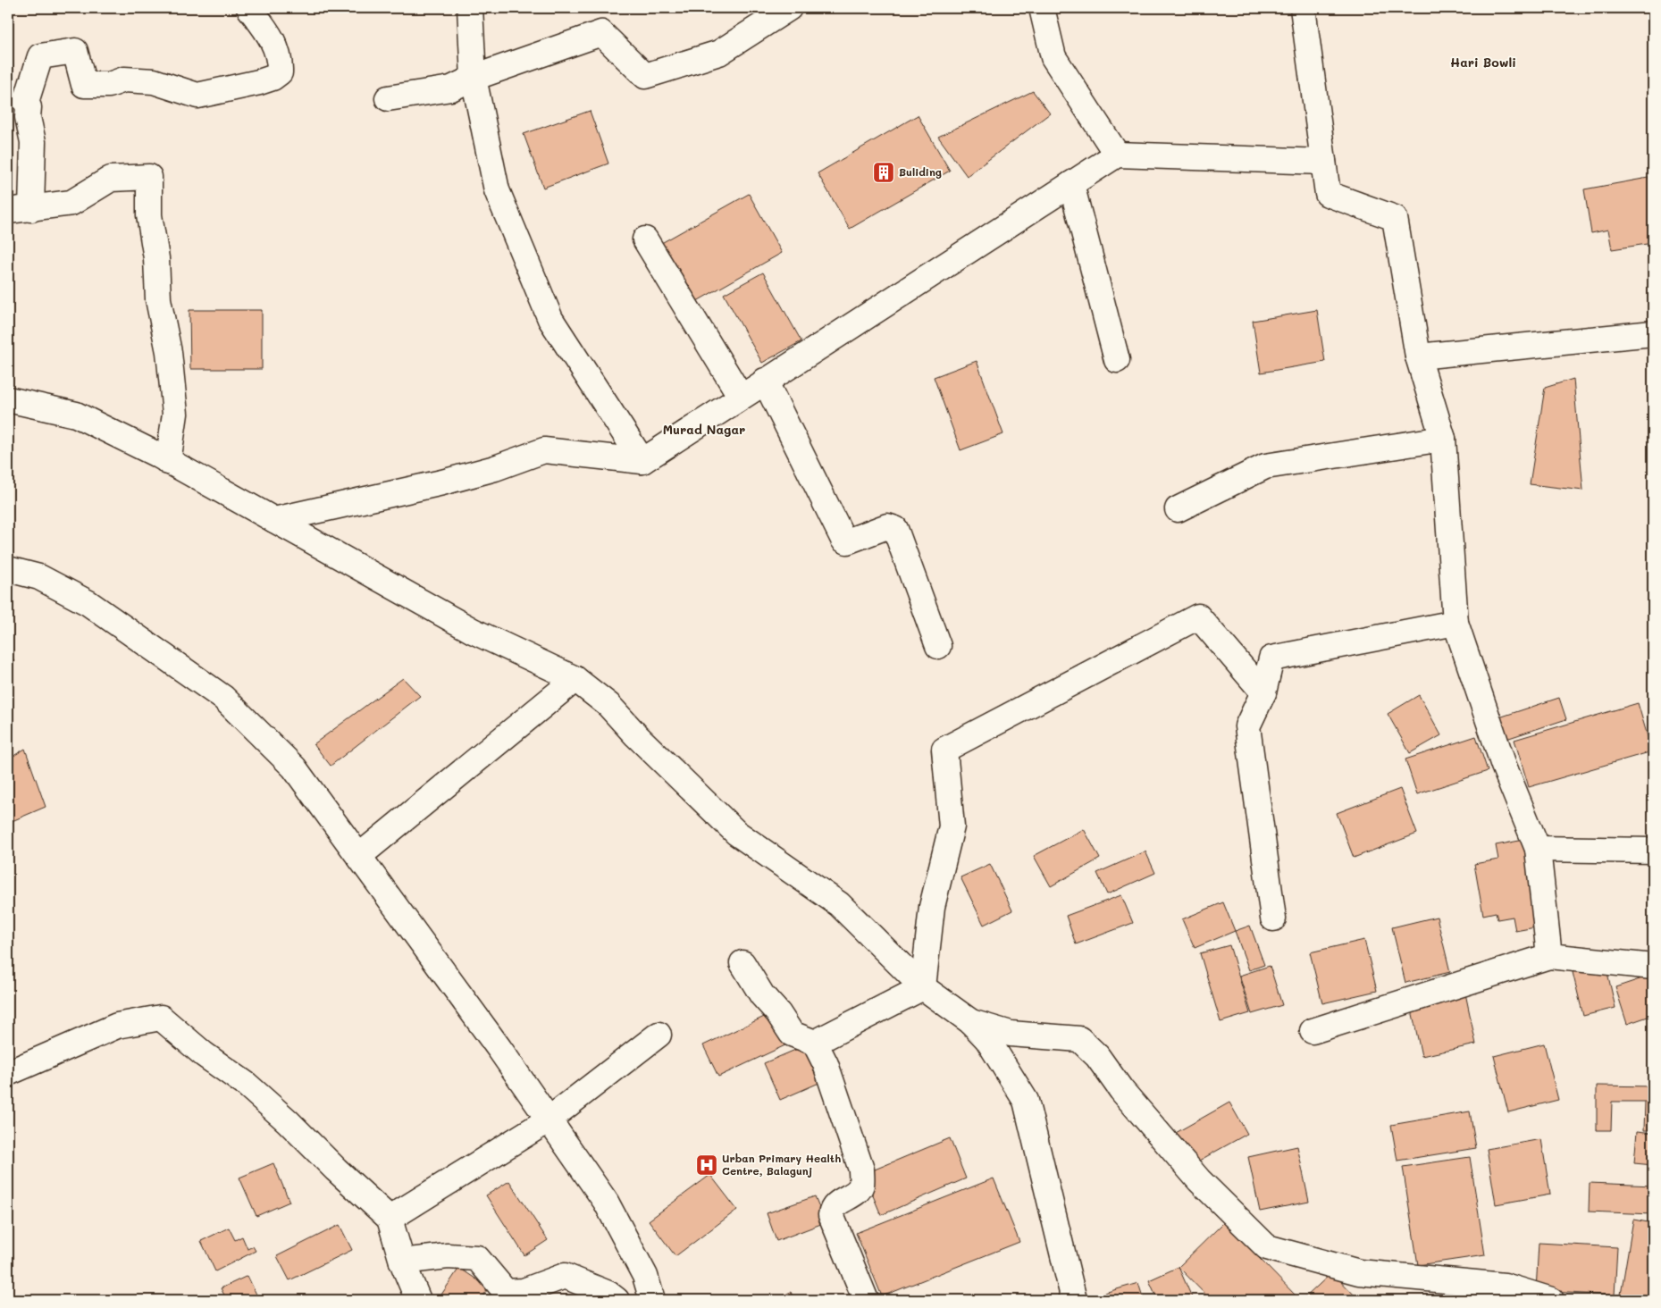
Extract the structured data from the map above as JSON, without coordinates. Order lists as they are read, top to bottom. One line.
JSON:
{"districts":["Hari Bowli","Murad Nagar"],"places":{"building":["Buliding"],"hospital":["Urban Primary Health Centre, Balagunj"]}}
